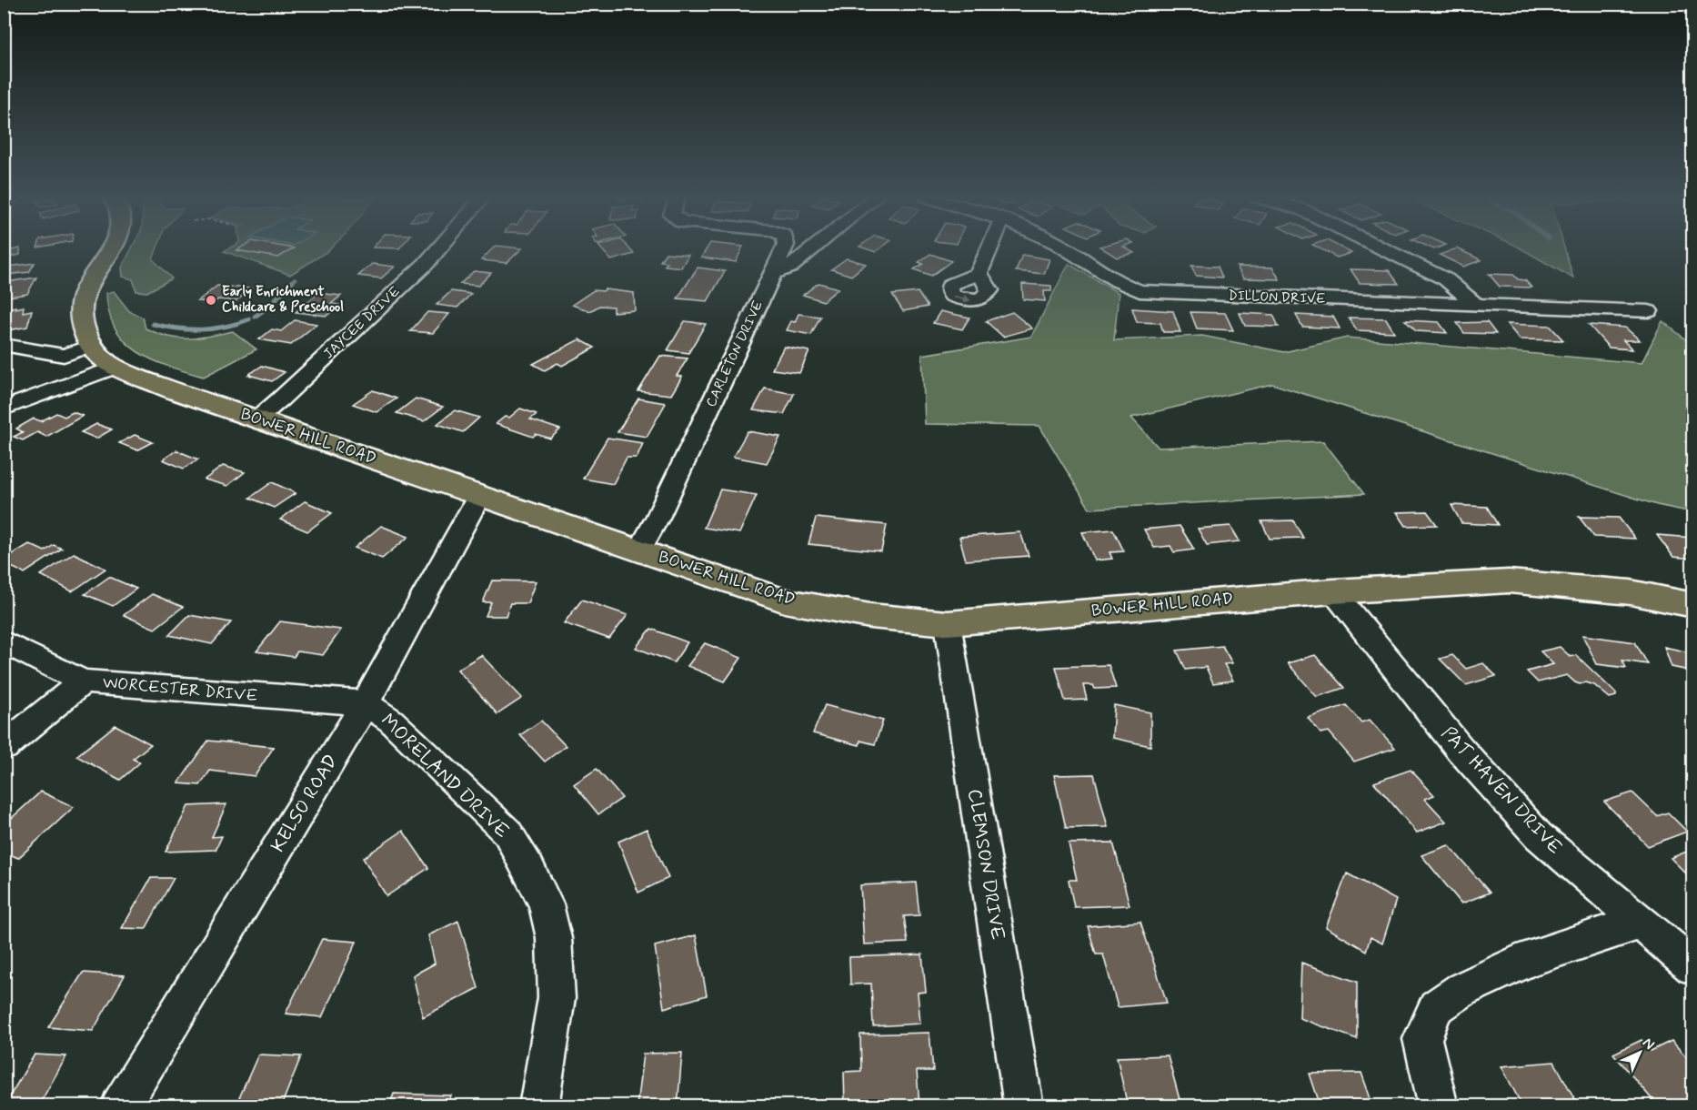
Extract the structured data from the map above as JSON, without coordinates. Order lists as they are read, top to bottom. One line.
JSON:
{"streets":{"main road":["BOWER HILL ROAD"],"street":["DILLON DRIVE","JAYCEE DRIVE","CARLETON DRIVE","WORCESTER DRIVE","MORELAND DRIVE","PAT HAVEN DRIVE","KELSO ROAD","CLEMSON DRIVE"]},"crossings":[["JAYCEE DRIVE","BOWER HILL ROAD"],["CARLETON DRIVE","BOWER HILL ROAD"],["BOWER HILL ROAD","PAT HAVEN DRIVE"],["BOWER HILL ROAD","KELSO ROAD"],["BOWER HILL ROAD","CLEMSON DRIVE"],["WORCESTER DRIVE","MORELAND DRIVE"],["WORCESTER DRIVE","KELSO ROAD"],["MORELAND DRIVE","KELSO ROAD"]],"places":["Early Enrichment Childcare & Preschool"],"north":"top right"}
